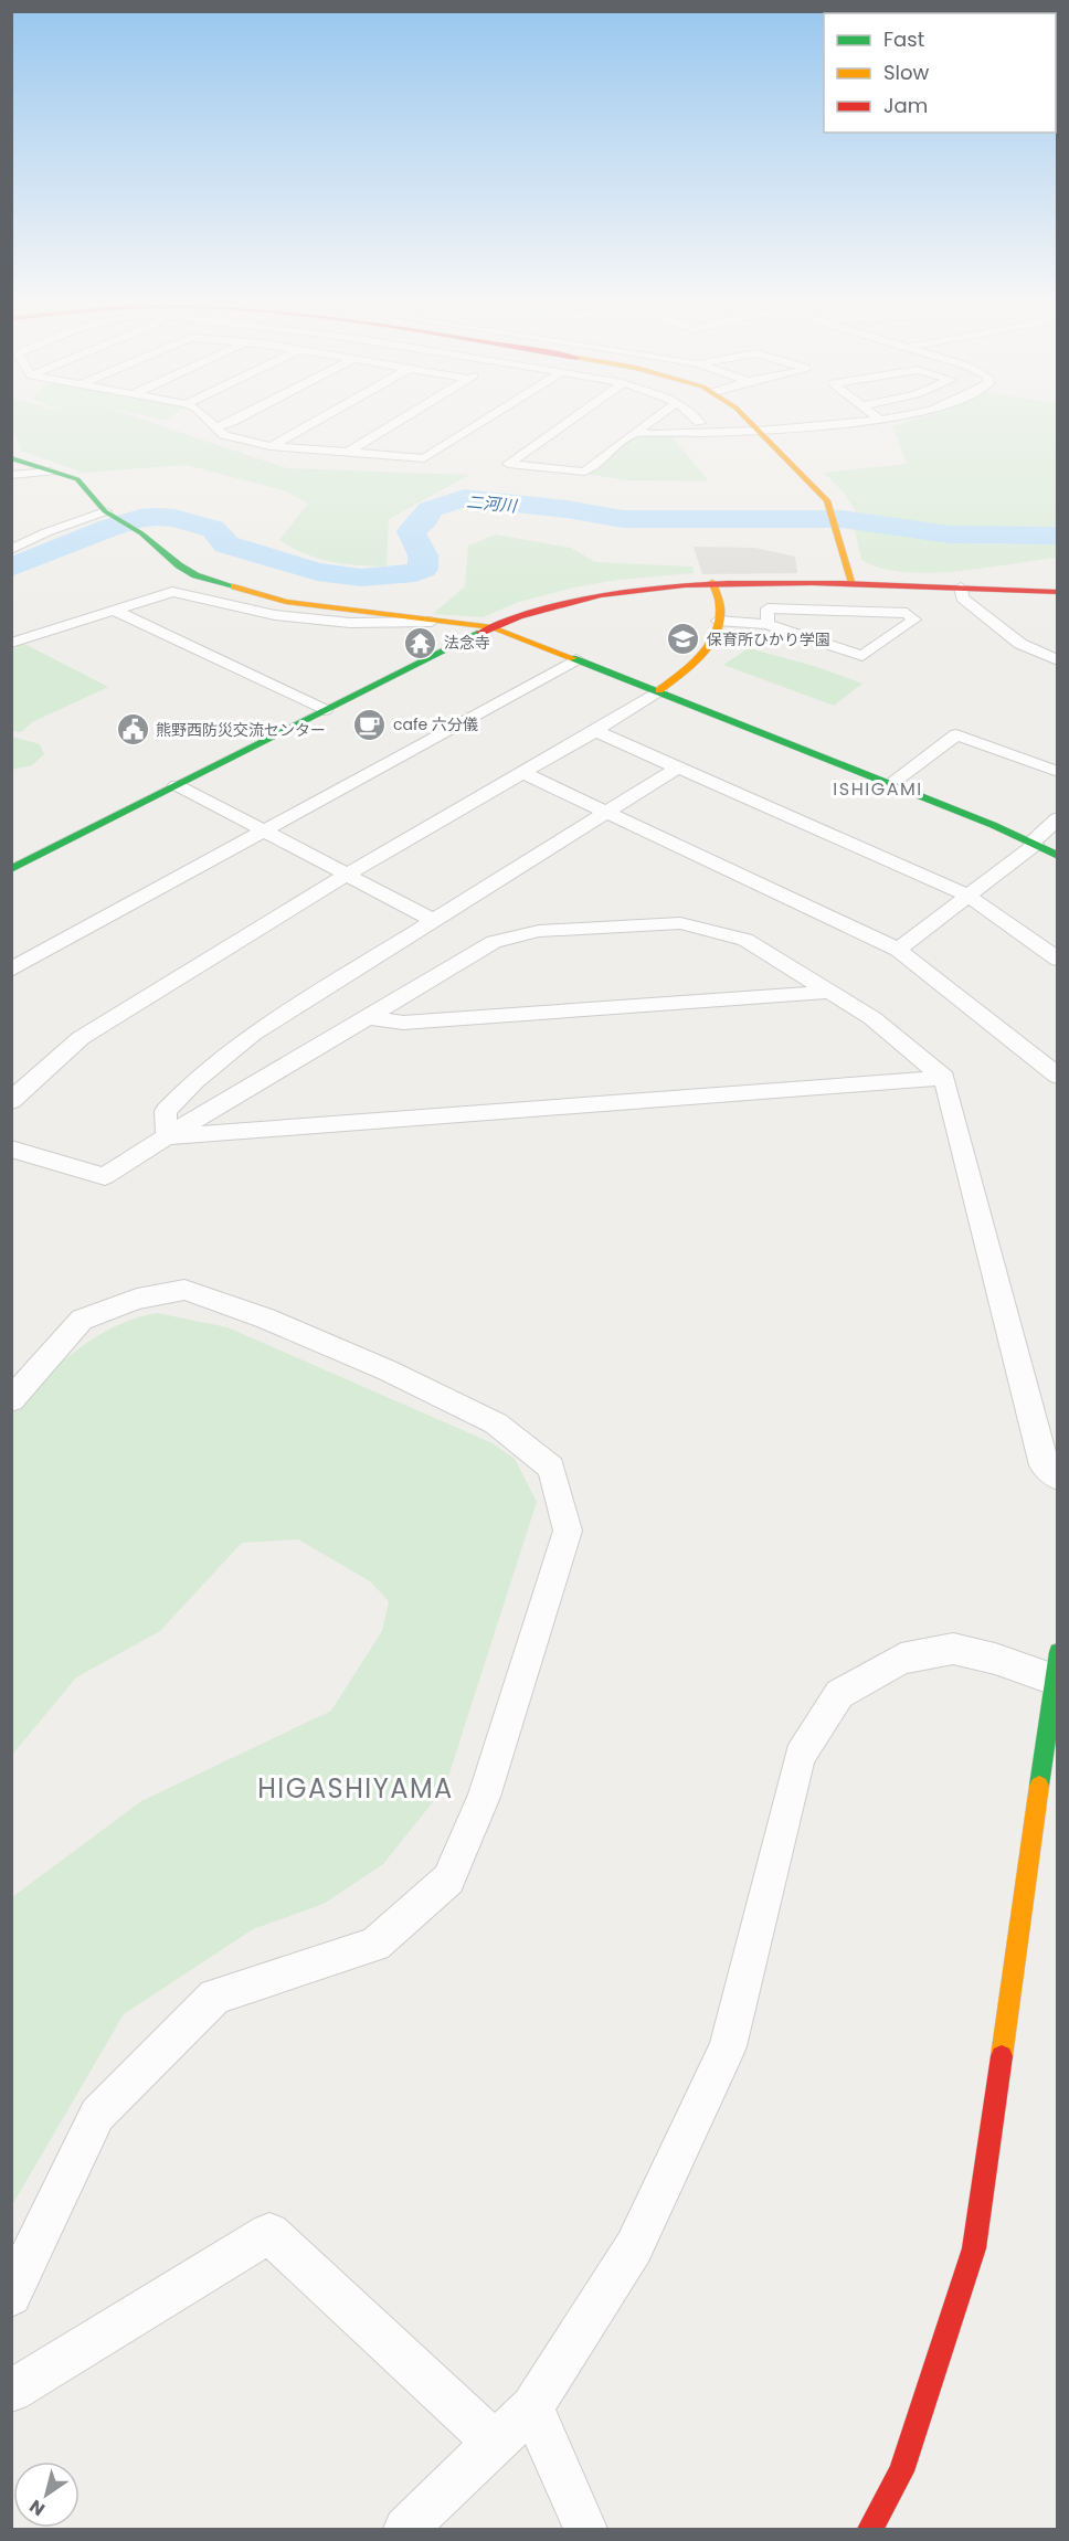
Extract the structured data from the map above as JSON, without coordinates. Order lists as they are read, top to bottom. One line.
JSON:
{"districts":["ISHIGAMI","HIGASHIYAMA"],"water":["二河川"],"places":{"school or university":["保育所ひかり学園"],"temple":["法念寺"],"cafe":["cafe 六分儀"],"public building":["熊野西防災交流センター"]},"legend":["Fast","Slow","Jam"],"north":"bottom left"}
